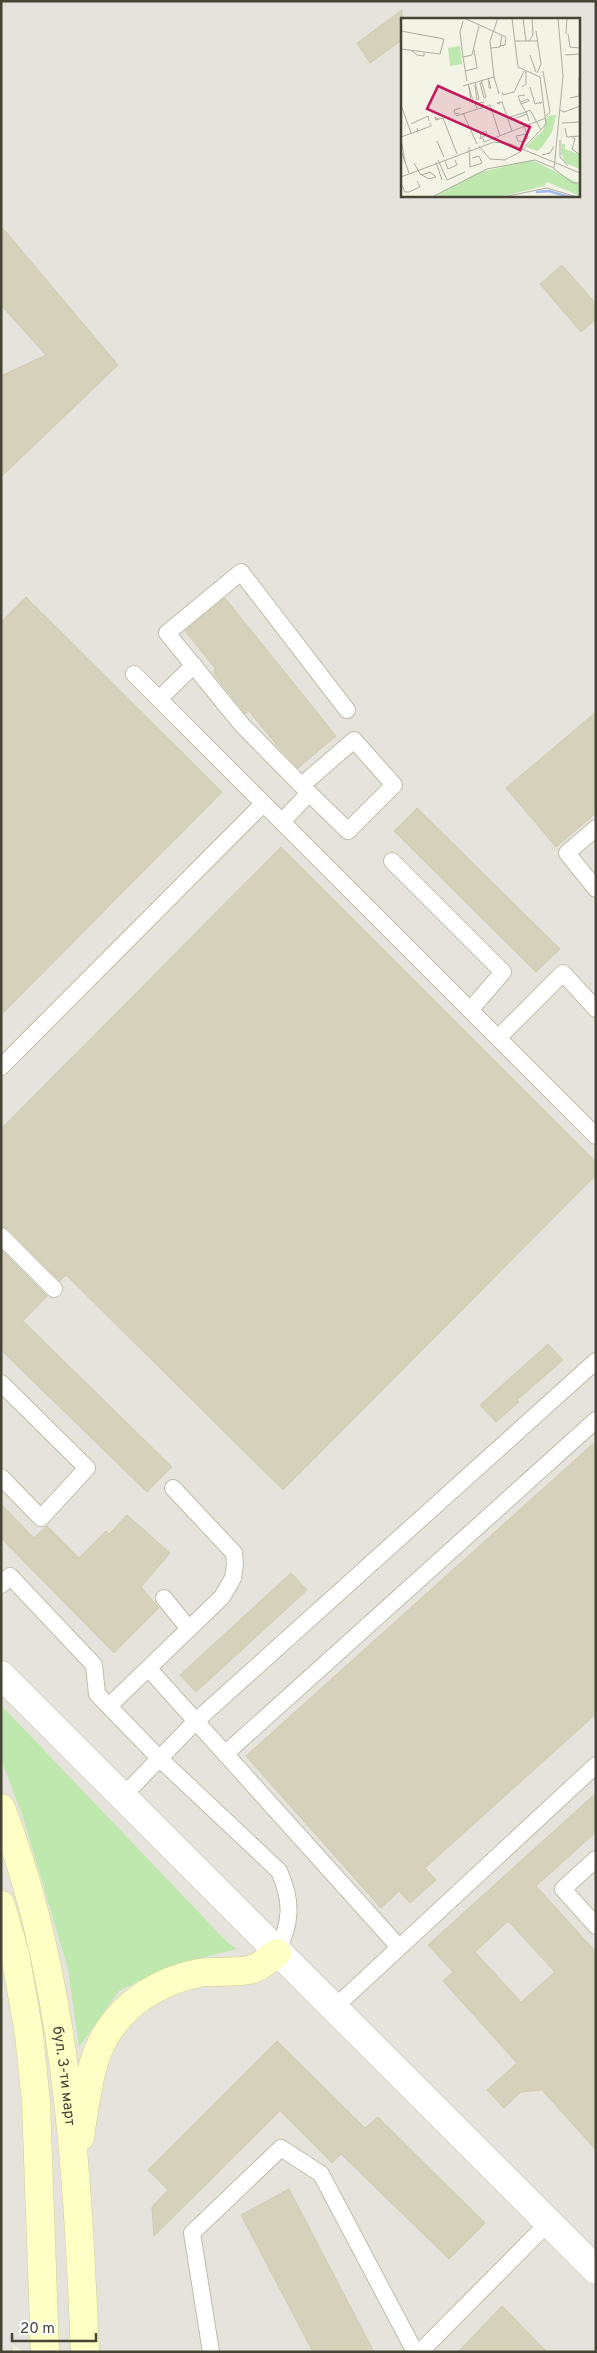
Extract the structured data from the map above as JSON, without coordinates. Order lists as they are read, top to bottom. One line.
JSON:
{"streets":{"main road":["бул. 3-ти март"]},"scale_bar":"20 m"}
